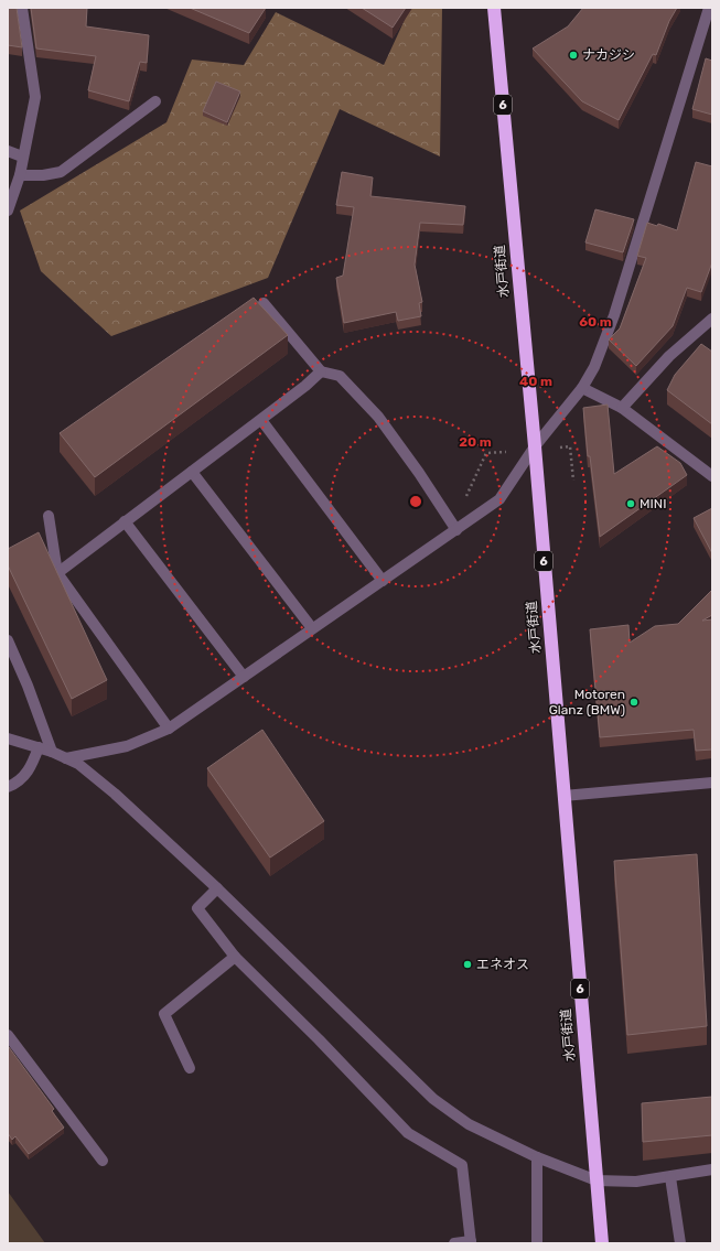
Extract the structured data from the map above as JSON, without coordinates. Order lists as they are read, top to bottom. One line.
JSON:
{"streets":{"highway":["6","水戸街道"]},"places":["ナカジシ","MINI","Motoren Glanz (BMW)","エネオス"],"rings":["60 m","40 m","20 m"]}
